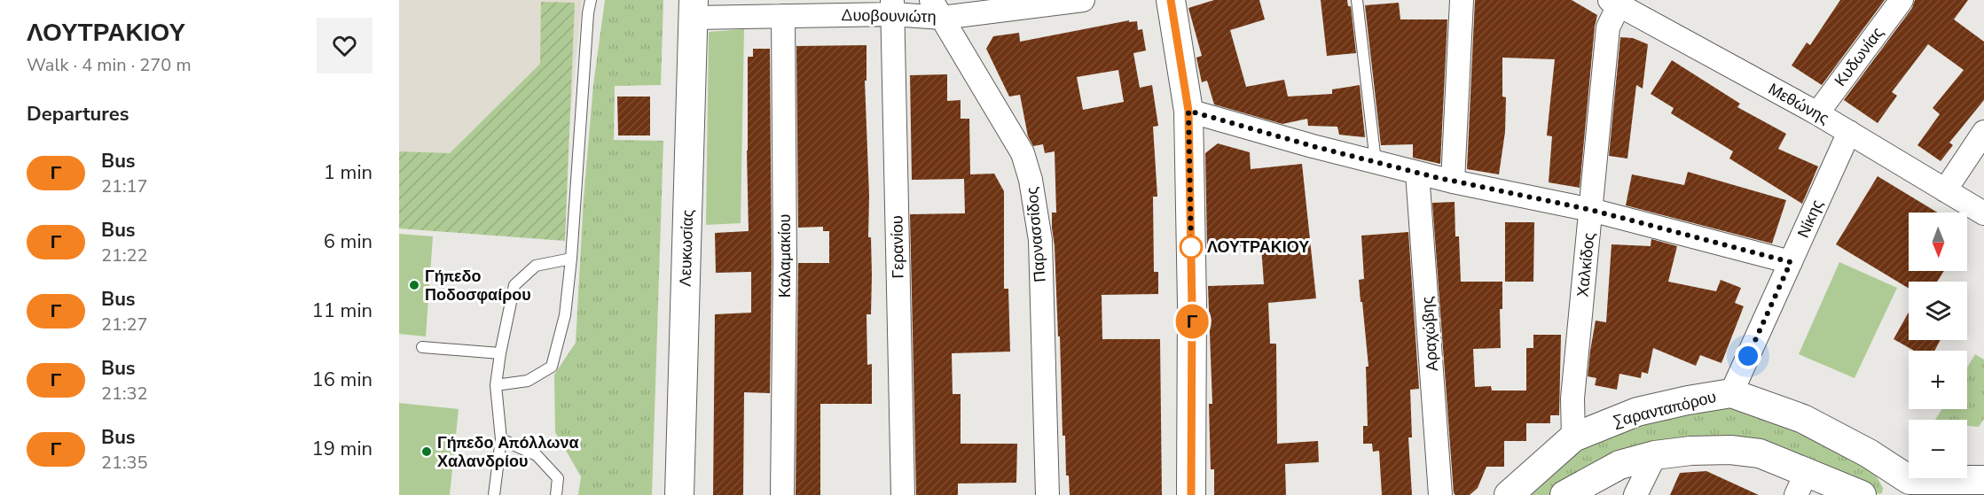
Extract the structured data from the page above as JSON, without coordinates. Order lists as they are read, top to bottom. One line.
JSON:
{"streets":{"street":["Δυοβουνιώτη","Κυδωνίας","Μεθώνης","Νίκης","Παρνασσίδος","Γερανίου","Λευκωσίας","Καλαμακίου","Χαλκίδος","Αραχώβης","Σαρανταπόρου"]},"crossings":[["Δυοβουνιώτη","Παρνασσίδος"],["Δυοβουνιώτη","Γερανίου"],["Δυοβουνιώτη","Λευκωσίας"],["Δυοβουνιώτη","Καλαμακίου"],["Κυδωνίας","Μεθώνης"],["Μεθώνης","Νίκης"],["Μεθώνης","Χαλκίδος"],["Νίκης","Σαρανταπόρου"],["Χαλκίδος","Σαρανταπόρου"]],"places":["ΛΟΥΤΡΑΚΙΟΥ","Γήπεδο Ποδοσφαίρου","Γήπεδο Απόλλωνα Χαλανδρίου"],"lines":["bus line Γ"],"north":"bottom","page":{"heading":[["ΛΟΥΤΡΑΚΙΟΥ","Walk · 4 min · 270 m"],"Departures"],"on_map":"Γ","list":[{"mark":"Γ","name":"Bus","note":"21:17","value":"1 min"},{"mark":"Γ","name":"Bus","note":"21:22","value":"6 min"},{"mark":"Γ","name":"Bus","note":"21:27","value":"11 min"},{"mark":"Γ","name":"Bus","note":"21:32","value":"16 min"},{"mark":"Γ","name":"Bus","note":"21:35","value":"19 min"}],"map_buttons":["+","−"]}}
